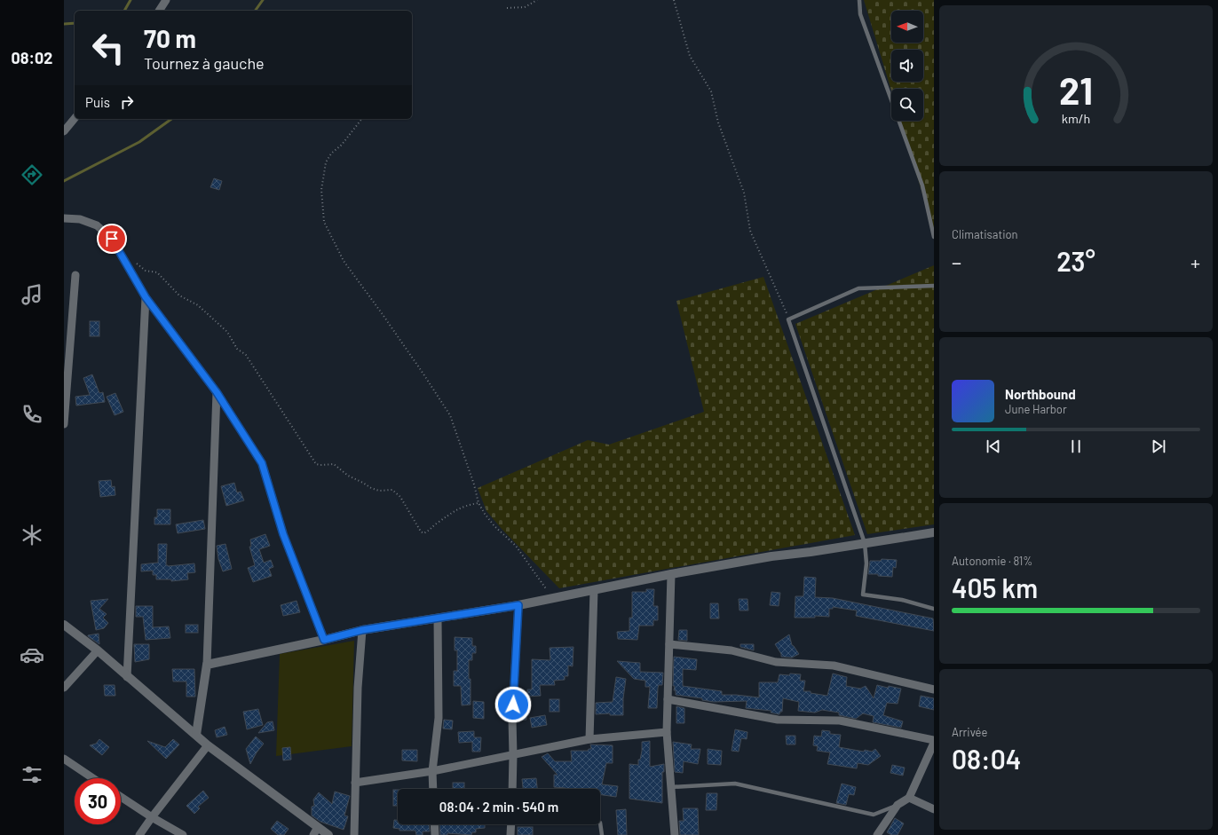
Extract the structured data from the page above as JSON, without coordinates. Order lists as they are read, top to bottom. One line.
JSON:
{"north":"left","page":{"tabs":"08:02","turn":["70 m","Tournez à gauche"],"then":"Puis","tile":["Climatisation",["Autonomie · 81%","405 km"],["Arrivée","08:04"]],"heat":["−","23°","+"],"song":["Northbound","June Harbor"],"limit":"30","trip":"08:04 · 2 min · 540 m","gauge":["21","km/h"]}}
